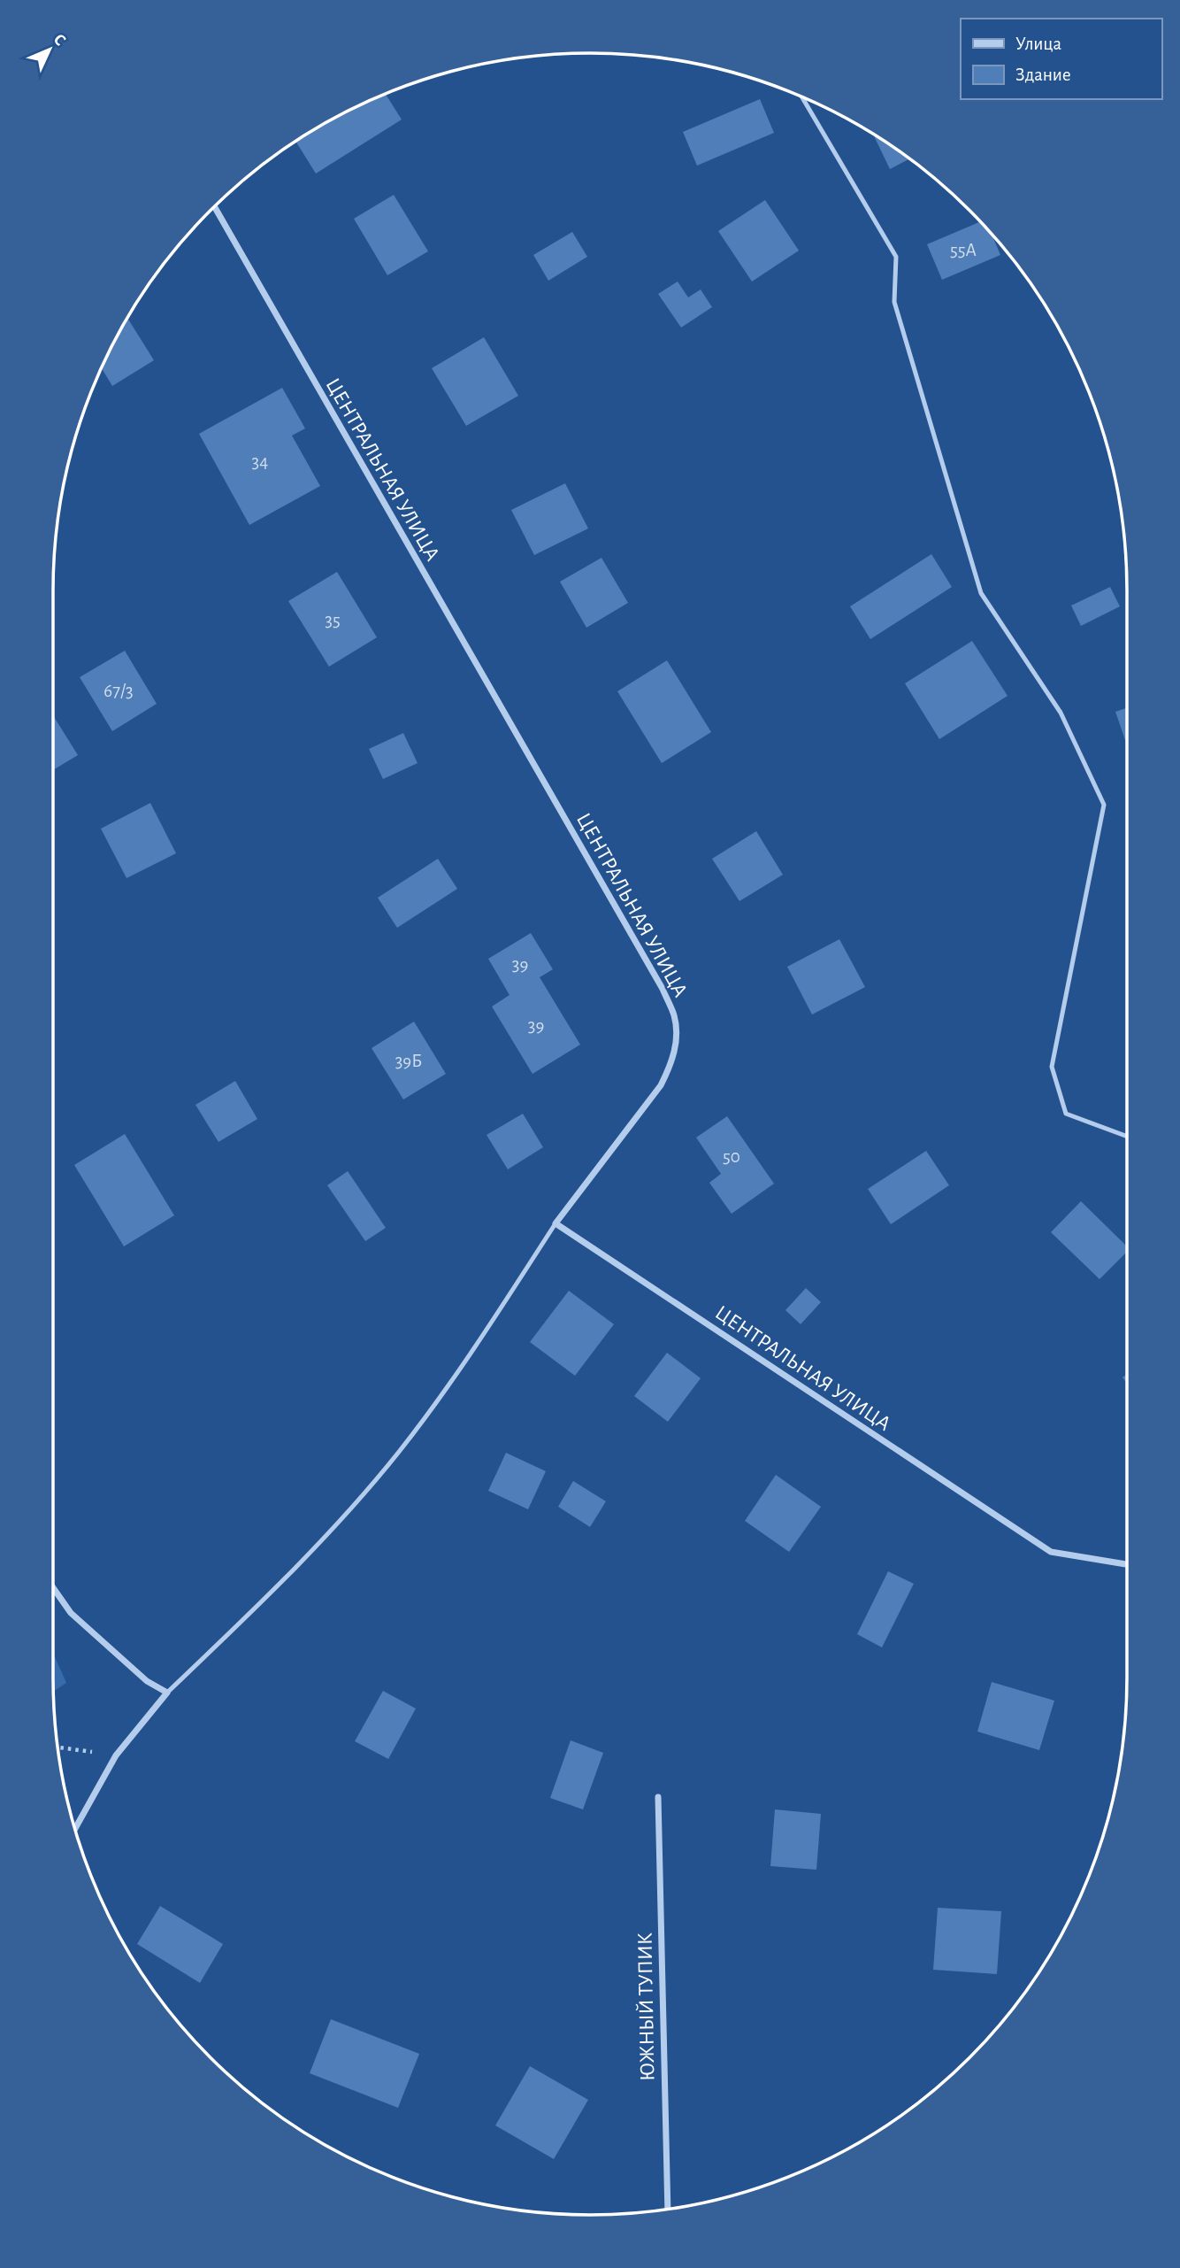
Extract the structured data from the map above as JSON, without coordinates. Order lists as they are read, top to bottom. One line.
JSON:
{"streets":{"street":["ЦЕНТРАЛЬНАЯ УЛИЦА","ЮЖНЫЙ ТУПИК"]},"house_numbers":["55А","34","35","67/3","39","39","39Б","50"],"legend":["Улица","Здание"],"north":"top right"}
